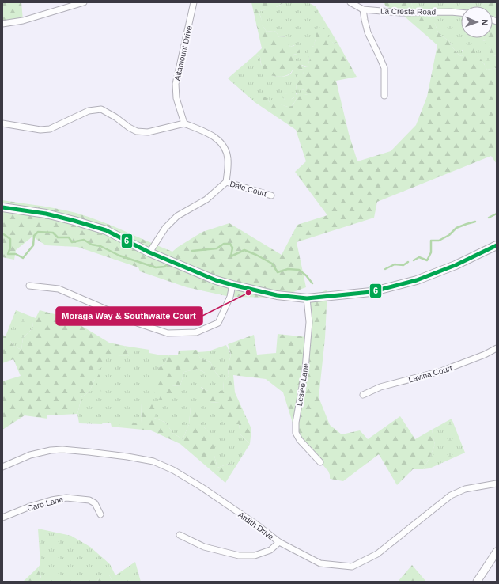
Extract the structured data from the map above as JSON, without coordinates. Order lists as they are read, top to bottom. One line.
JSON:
{"streets":{"street":["La Cresta Road","Altamount Drive","Dale Court","Lavina Court","Leslee Lane","Caro Lane","Ardith Drive"]},"places":["Moraga Way & Southwaite Court"],"lines":["transit line 6"],"north":"right"}
